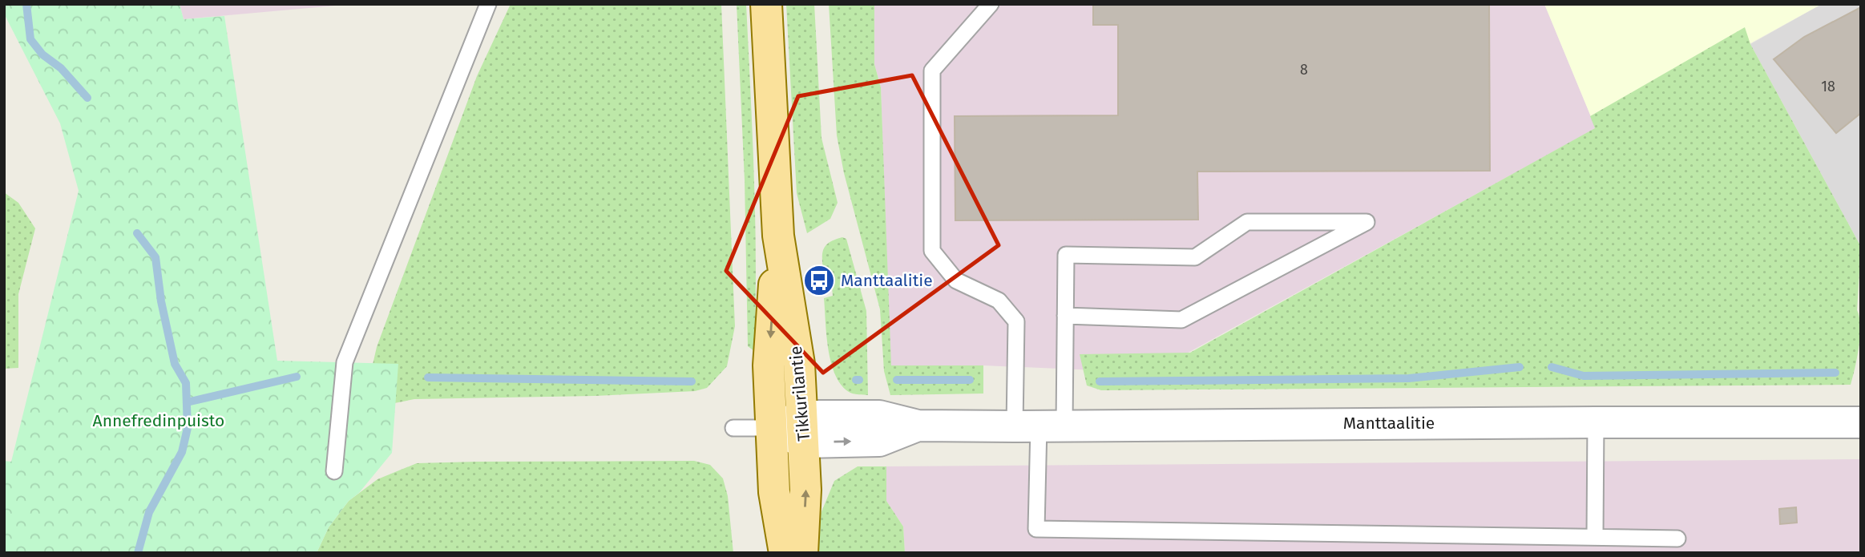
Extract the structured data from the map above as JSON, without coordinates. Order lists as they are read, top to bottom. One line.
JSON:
{"streets":{"main road":["Tikkurilantie"],"street":["Manttaalitie"]},"crossings":[["Tikkurilantie","Manttaalitie"]],"parks":["Annefredinpuisto"],"places":{"bus stop":["Manttaalitie"]},"house_numbers":["8","18"]}
